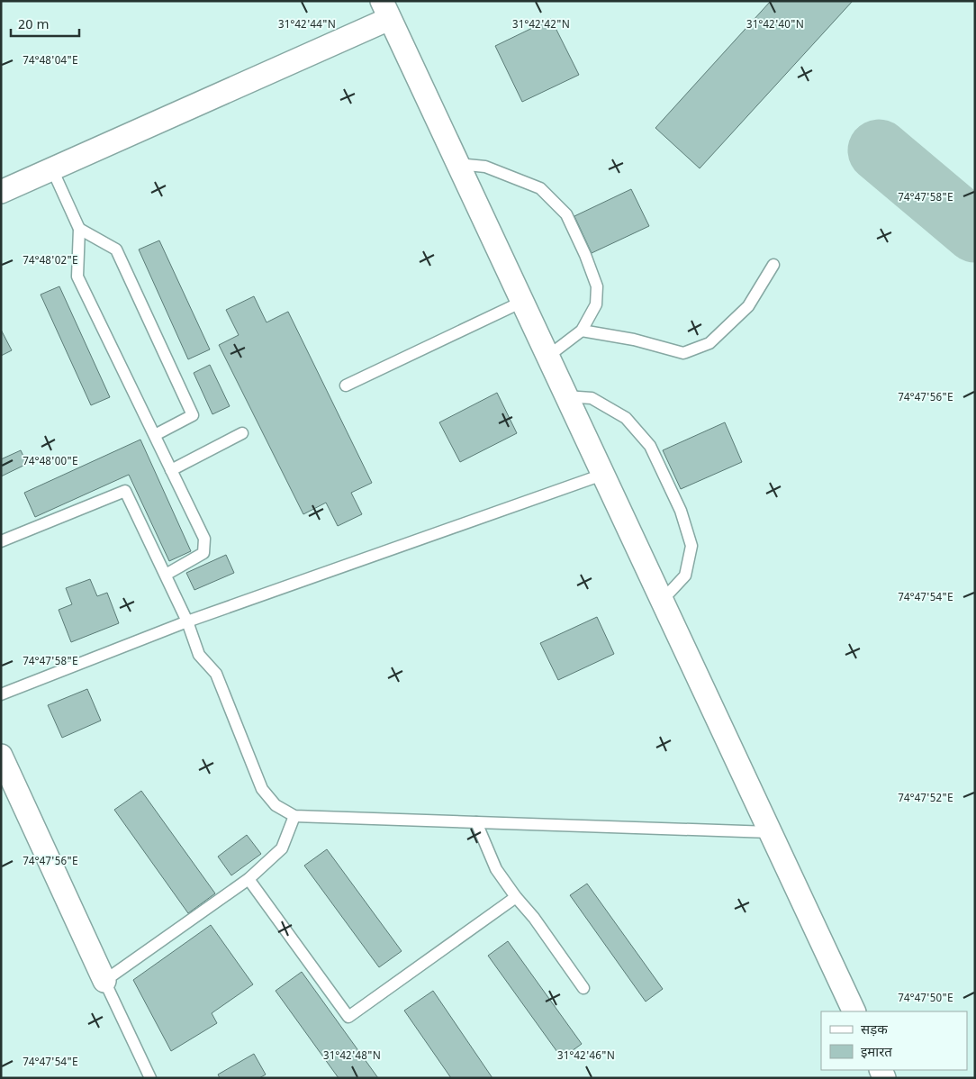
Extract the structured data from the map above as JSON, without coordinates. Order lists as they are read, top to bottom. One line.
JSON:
{"legend":["सड़क","इमारत"],"scale_bar":"20 m","coordinates":["31°42'44\"N","31°42'42\"N","31°42'40\"N","74°48'04\"E","74°47'58\"E","74°48'02\"E","74°47'56\"E","74°48'00\"E","74°47'54\"E","74°47'52\"E","74°47'50\"E","31°42'48\"N","31°42'46\"N"]}
